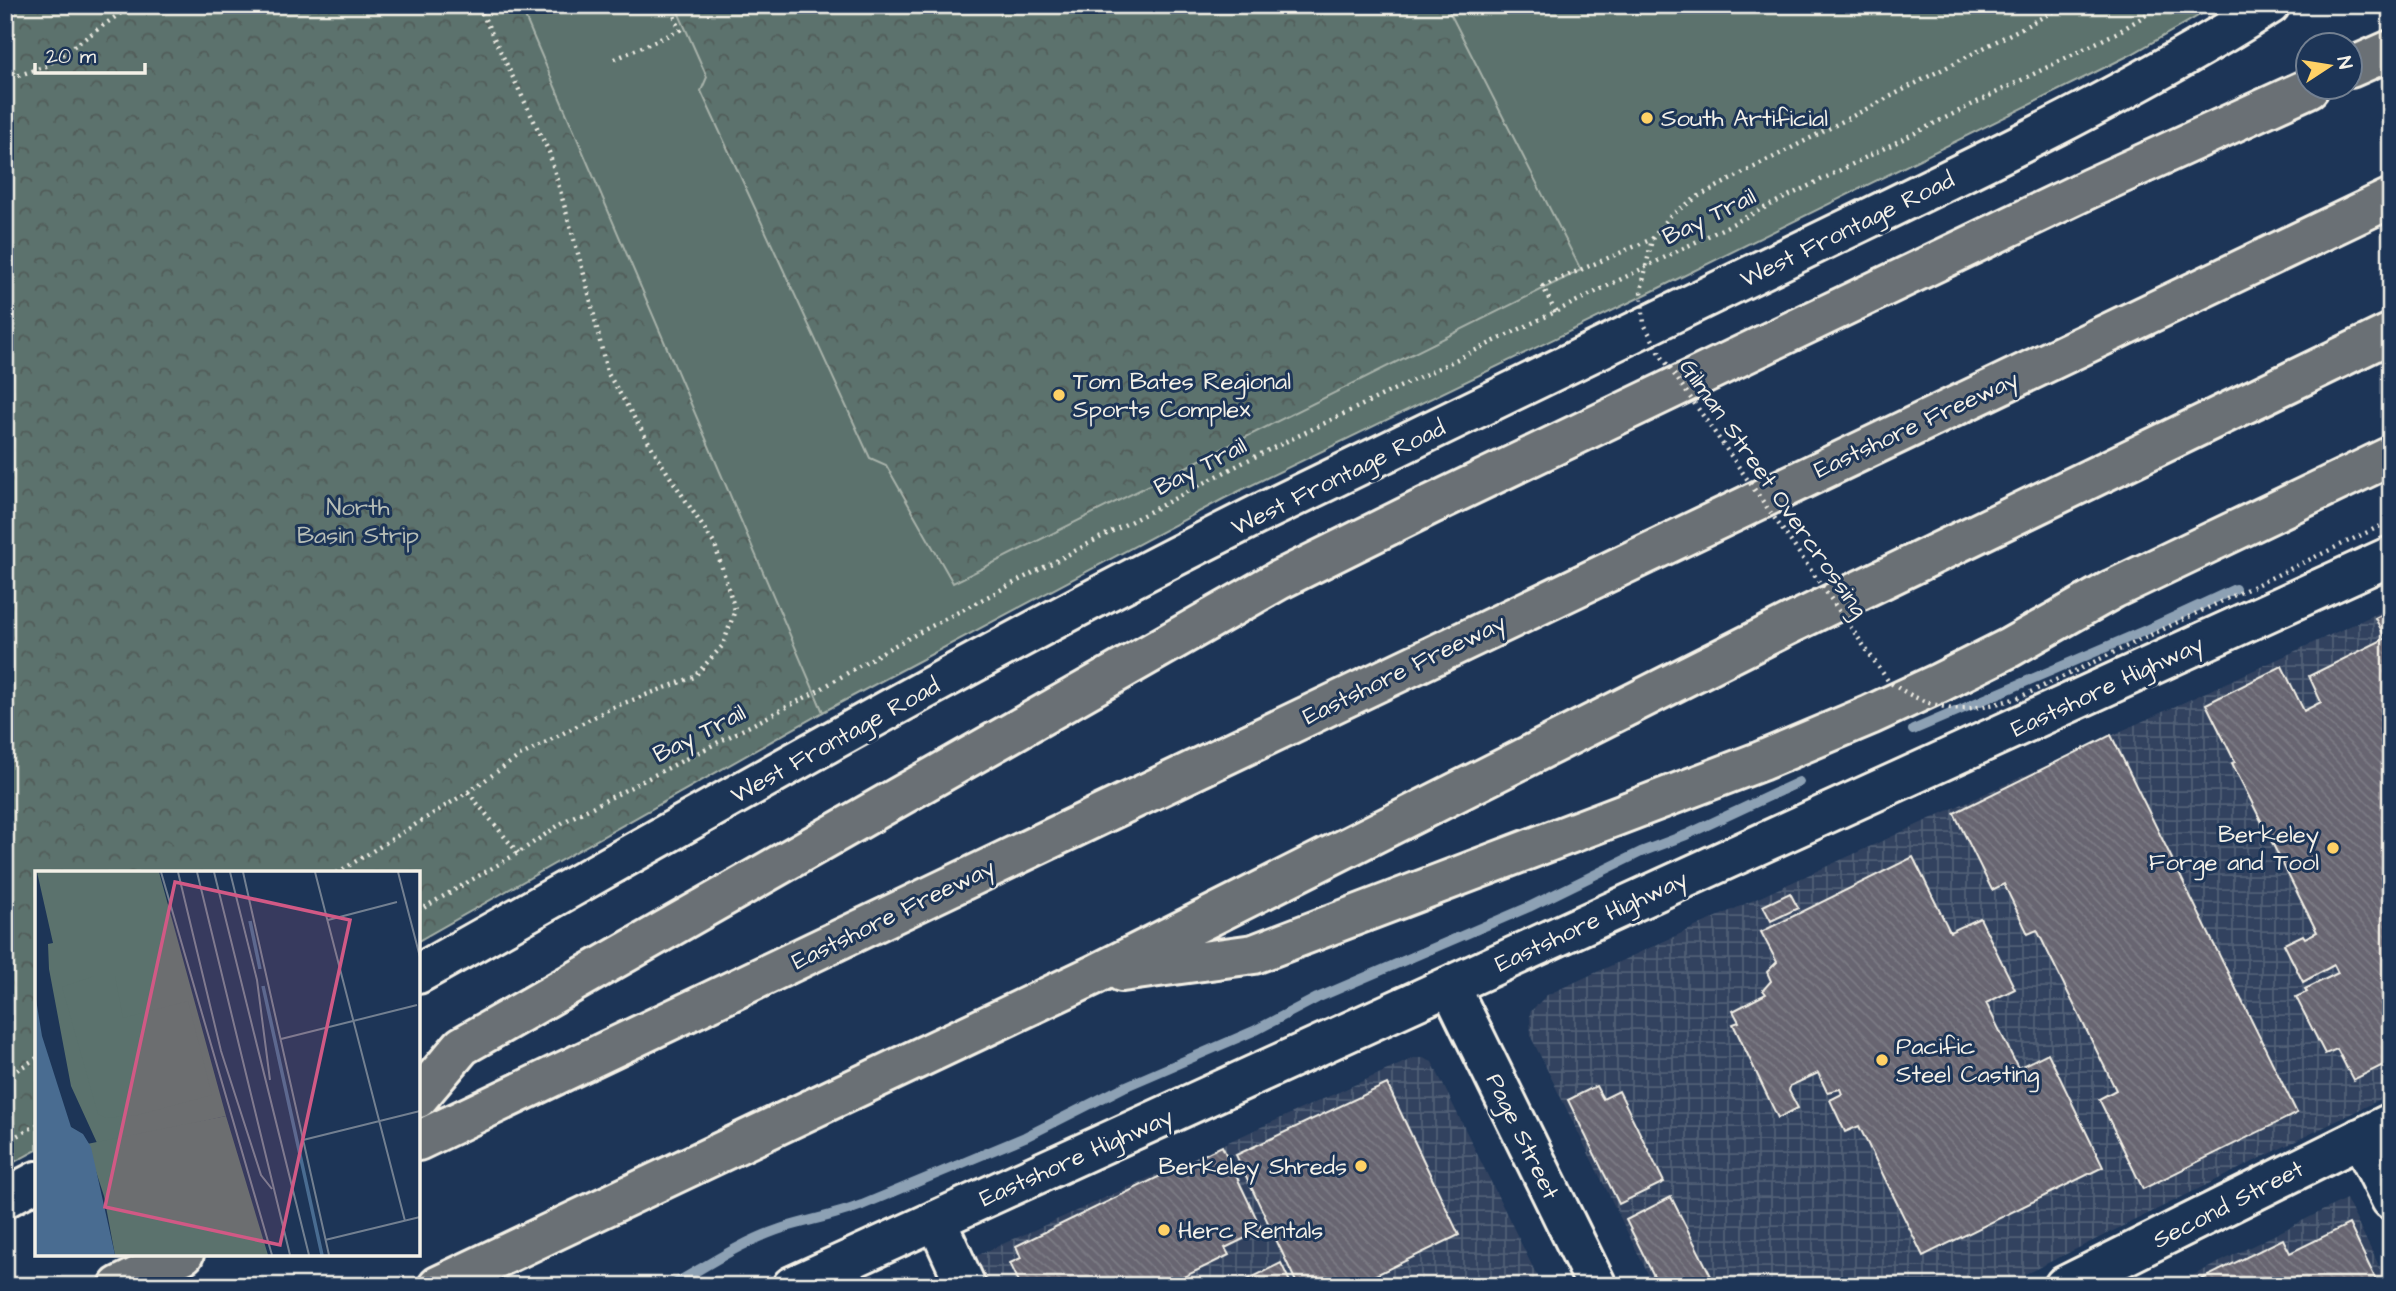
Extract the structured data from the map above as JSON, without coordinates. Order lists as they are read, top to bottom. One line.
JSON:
{"streets":{"highway":["Eastshore Freeway"],"street":["West Frontage Road","Eastshore Highway","Page Street","Second Street"],"path":["Bay Trail","Gilman Street Overcrossing"]},"crossings":[["Eastshore Highway","Page Street"]],"parks":["North Basin Strip"],"places":["South Artificial","Tom Bates Regional Sports Complex","Berkeley Forge and Tool","Pacific Steel Casting","Berkeley Shreds","Herc Rentals"],"scale_bar":"20 m","north":"right"}
